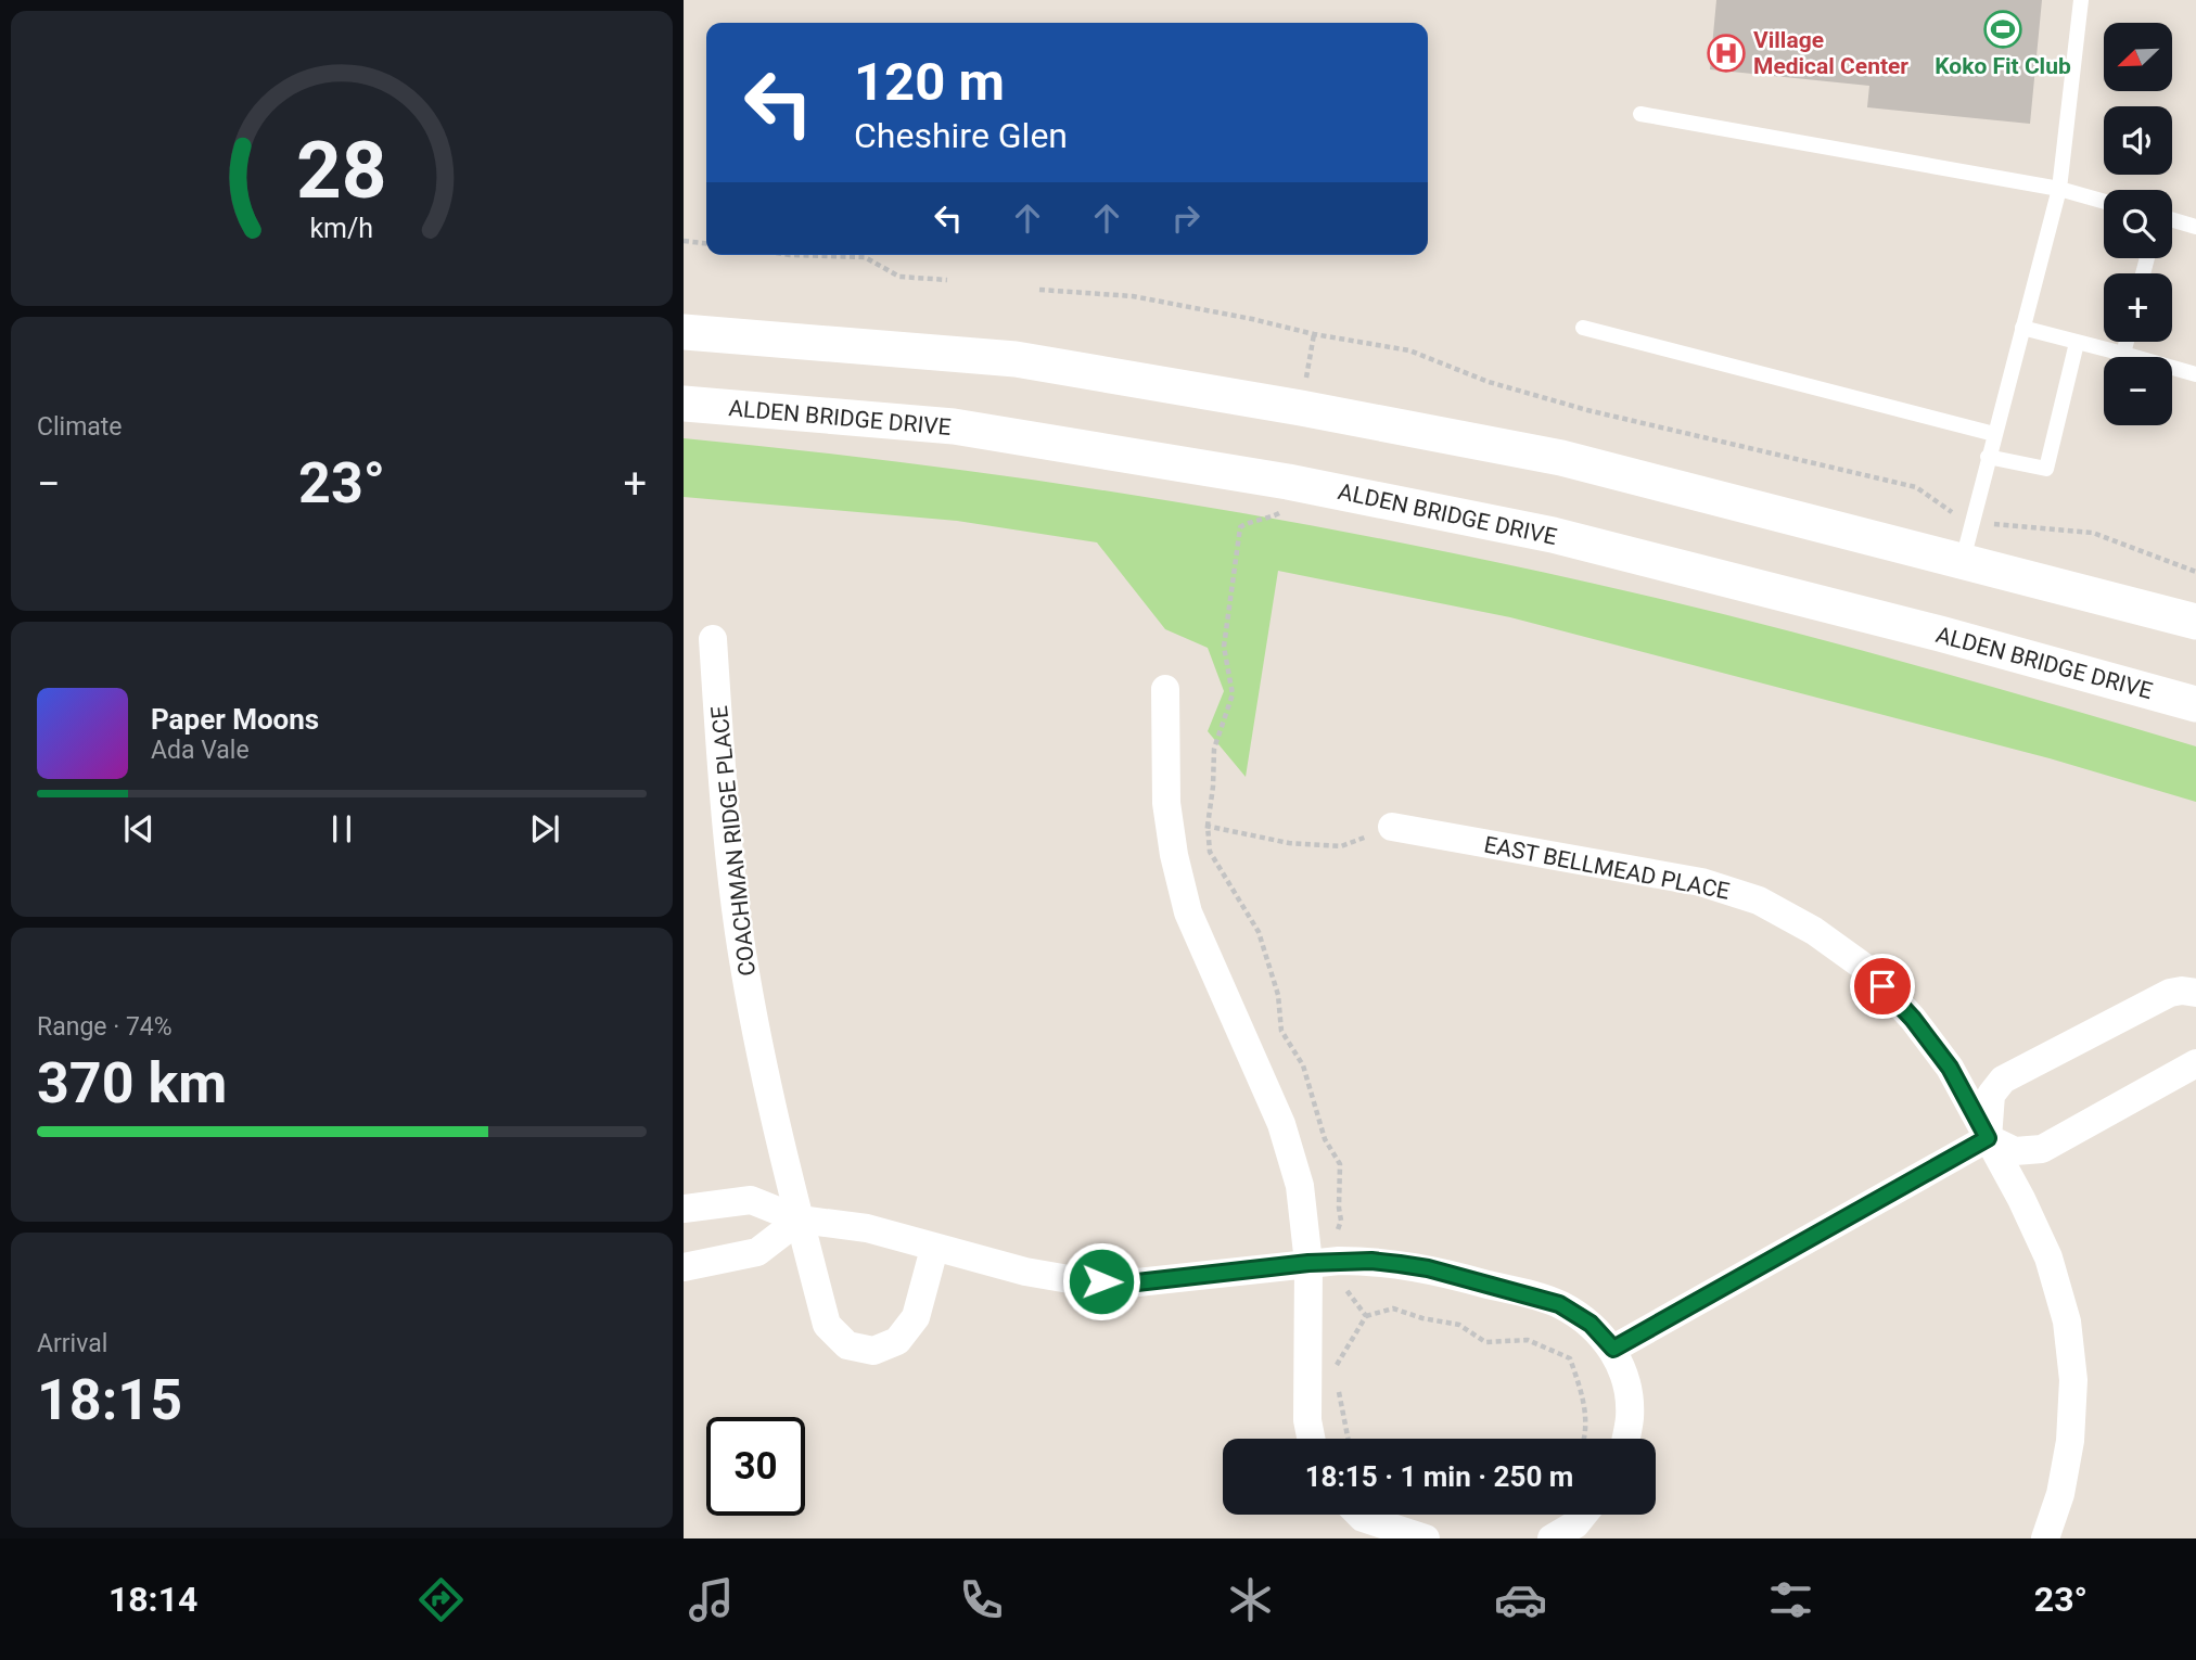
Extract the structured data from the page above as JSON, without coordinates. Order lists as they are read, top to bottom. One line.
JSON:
{"streets":{"street":["ALDEN BRIDGE DRIVE","COACHMAN RIDGE PLACE","EAST BELLMEAD PLACE"]},"places":{"sports":["Koko Fit Club"],"hospital":["Village Medical Center"]},"north":"bottom left","page":{"map_buttons":["+","−"],"turn":["120 m","Cheshire Glen"],"tile":["Climate",["Range · 74%","370 km"],["Arrival","18:15"]],"heat":["−","23°","+"],"song":["Paper Moons","Ada Vale"],"limit":"30","trip":"18:15 · 1 min · 250 m","tabs":["18:14","23°"],"gauge":["28","km/h"]}}
